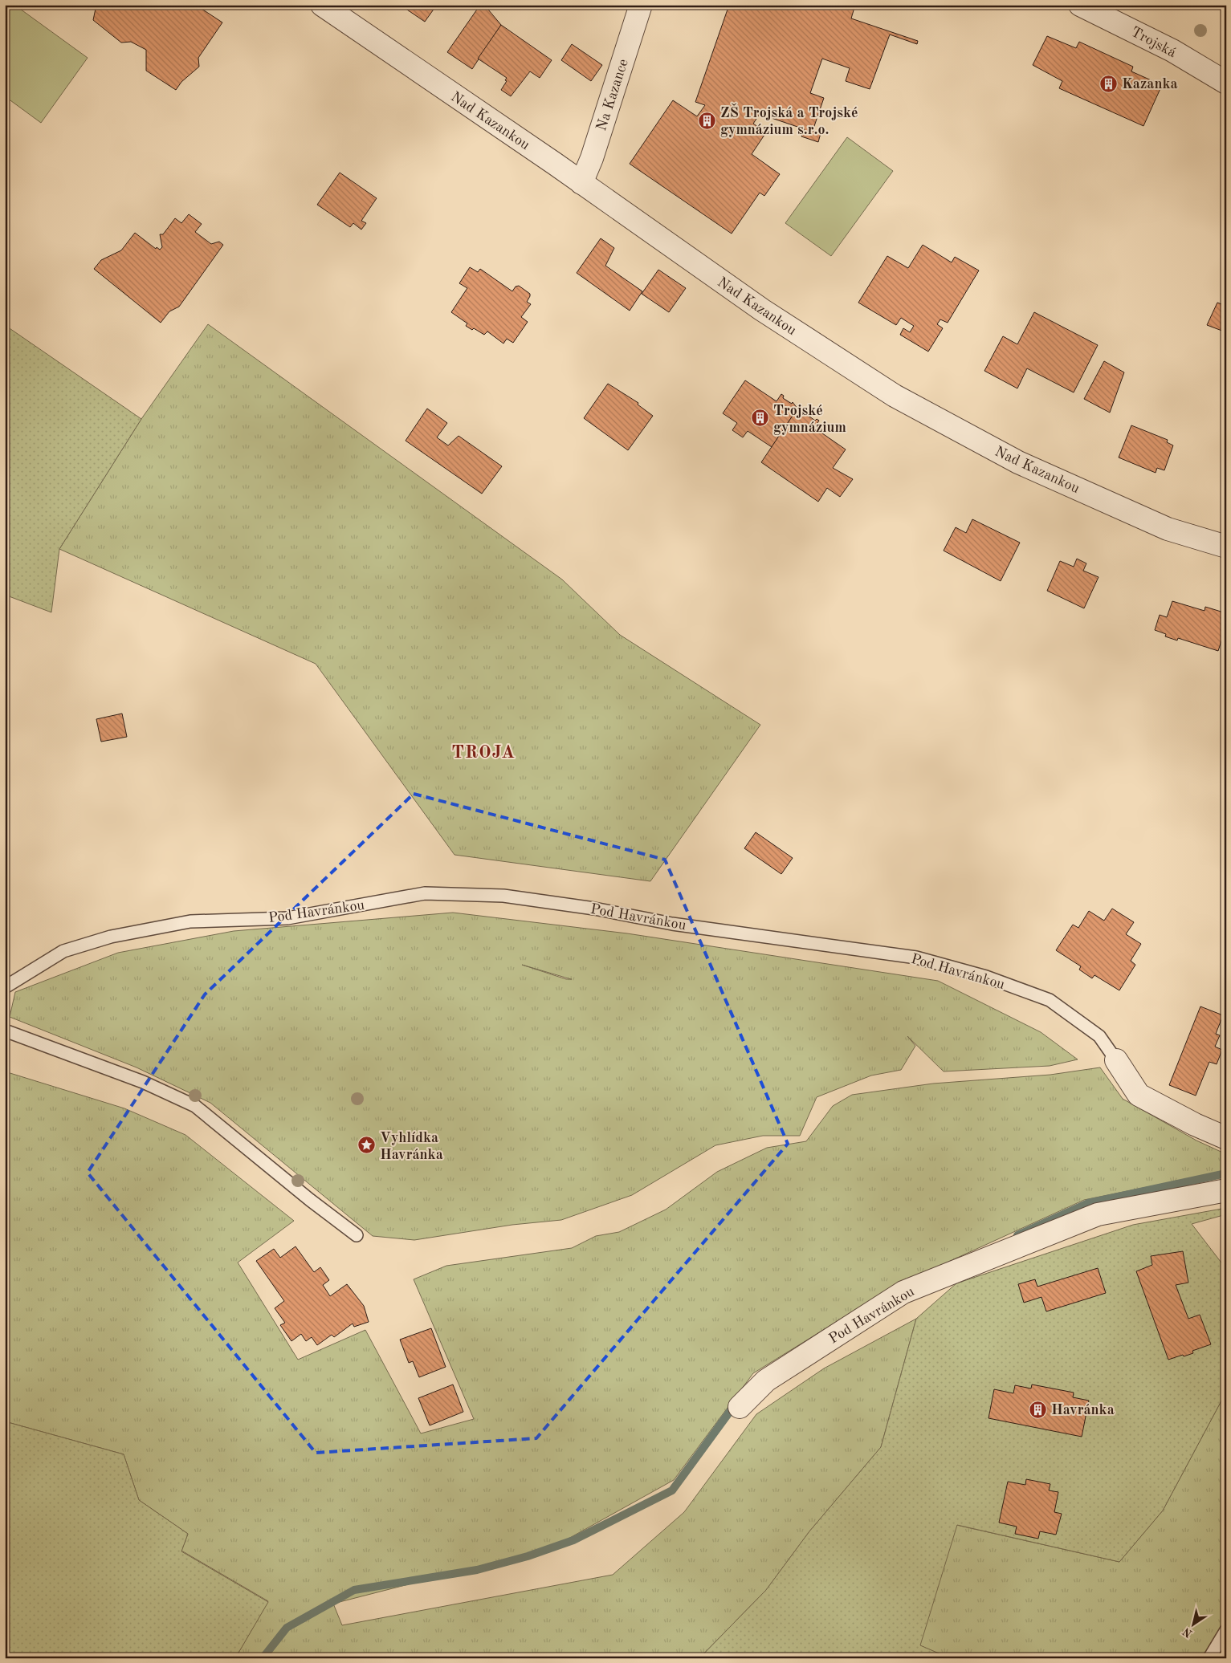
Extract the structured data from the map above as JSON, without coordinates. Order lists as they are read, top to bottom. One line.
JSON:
{"streets":{"street":["Trojská","Na Kazance","Nad Kazankou","Pod Havránkou"]},"crossings":[["Na Kazance","Nad Kazankou"]],"districts":["TROJA"],"places":{"building":["Kazanka","ZŠ Trojská a Trojské gymnázium s.r.o.","Trojské gymnázium","Havránka"],"place":["Vyhlídka Havránka"]},"north":"bottom left"}
